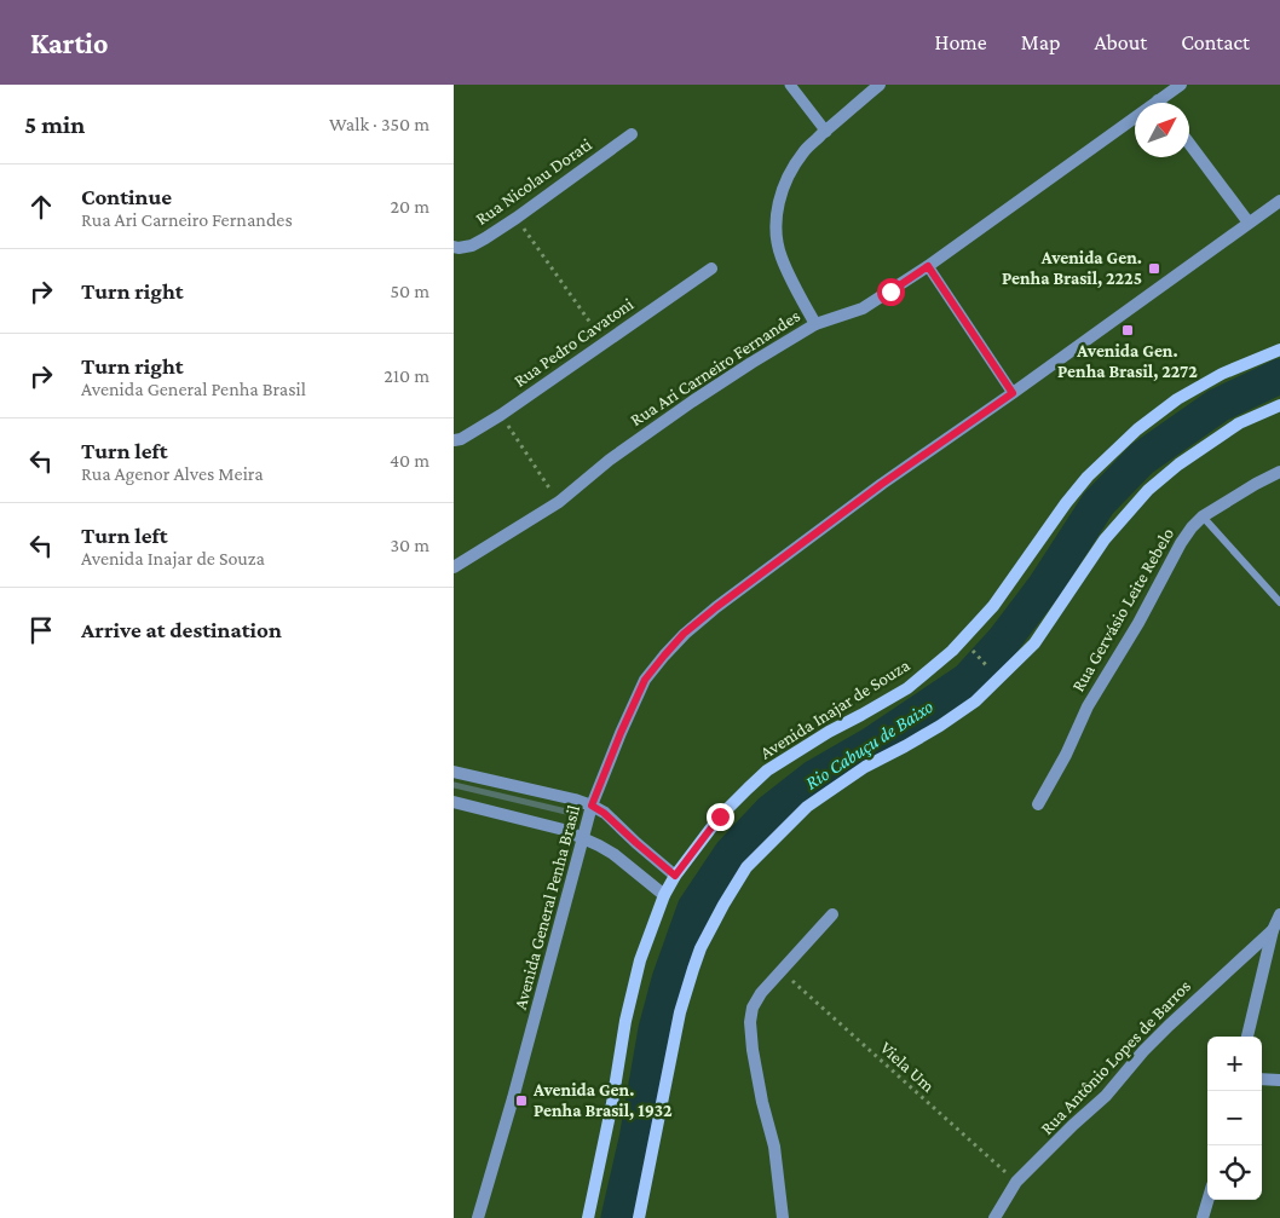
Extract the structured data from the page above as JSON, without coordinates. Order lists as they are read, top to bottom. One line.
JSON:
{"streets":{"main road":["Avenida Inajar de Souza"],"street":["Rua Nicolau Dorati","Rua Pedro Cavatoni","Rua Ari Carneiro Fernandes","Rua Gervásio Leite Rebelo","Avenida General Penha Brasil","Rua Antônio Lopes de Barros"],"path":["Viela Um"]},"crossings":[["Rua Antônio Lopes de Barros","Viela Um"]],"water":["Rio Cabuçu de Baixo"],"places":{"transit":["Avenida Gen. Penha Brasil, 2225","Avenida Gen. Penha Brasil, 2272","Avenida Gen. Penha Brasil, 1932"]},"north":"top right","page":{"header":"Kartio","nav":["Home","Map","About","Contact"],"heading":["5 min","Walk · 350 m"],"list":[["Continue","Rua Ari Carneiro Fernandes","20 m"],["Turn right","50 m"],["Turn right","Avenida General Penha Brasil","210 m"],["Turn left","Rua Agenor Alves Meira","40 m"],["Turn left","Avenida Inajar de Souza","30 m"],"Arrive at destination"],"map_buttons":["+","−"]}}
